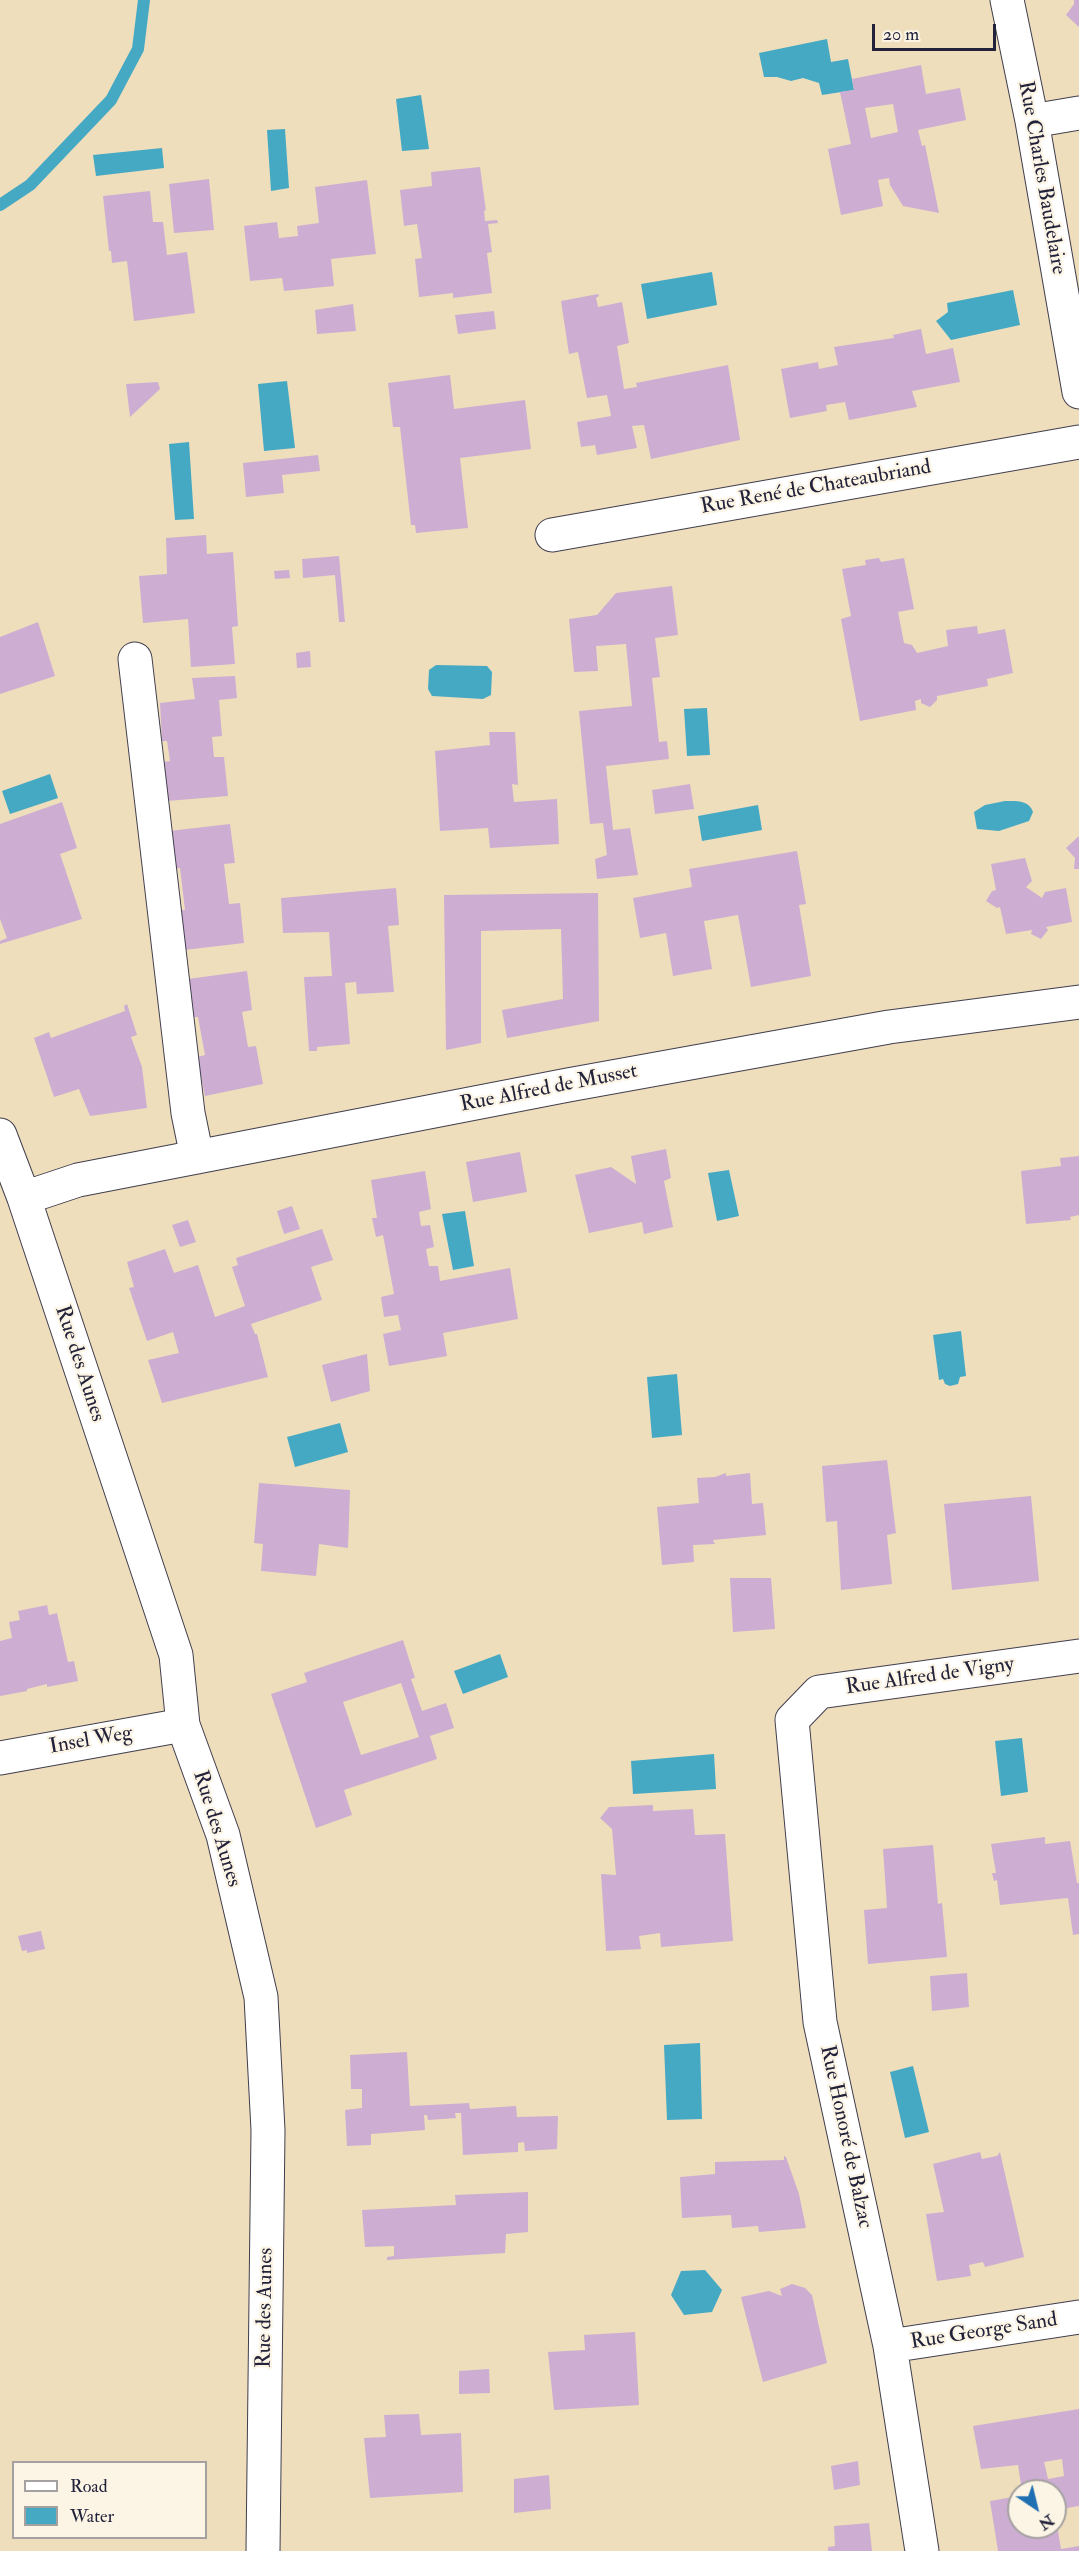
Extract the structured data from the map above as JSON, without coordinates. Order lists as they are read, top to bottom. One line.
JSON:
{"streets":{"street":["Rue Charles Baudelaire","Rue René de Chateaubriand","Rue Alfred de Musset","Rue des Aunes","Rue Alfred de Vigny","Insel Weg","Rue Honoré de Balzac","Rue George Sand"]},"crossings":[["Rue Alfred de Musset","Rue des Aunes"],["Rue des Aunes","Insel Weg"],["Rue Alfred de Vigny","Rue Honoré de Balzac"],["Rue Honoré de Balzac","Rue George Sand"]],"legend":["Road","Water"],"scale_bar":"20 m","north":"bottom right"}
